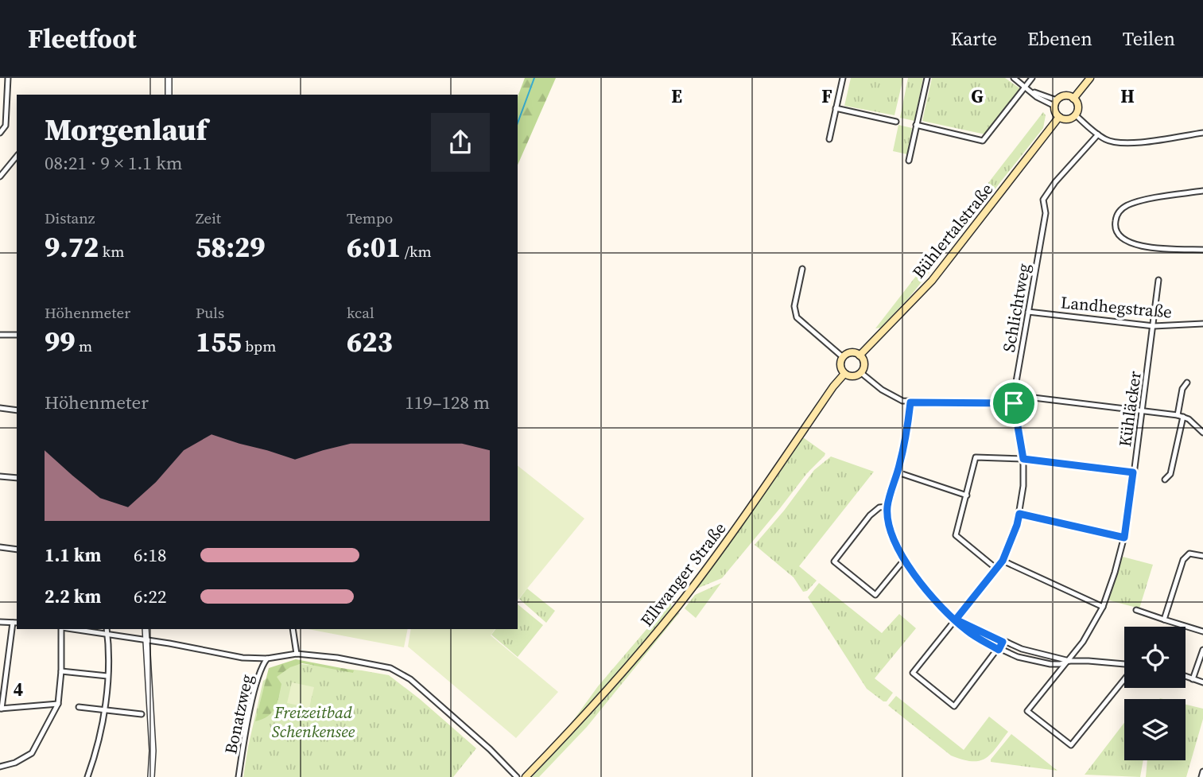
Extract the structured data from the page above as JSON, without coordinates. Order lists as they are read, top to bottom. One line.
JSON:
{"streets":{"main road":["Bühlertalstraße","Ellwanger Straße"],"street":["Landhegstraße","Schlichtweg","Kühläcker","Bonatzweg"]},"crossings":[["Bühlertalstraße","Ellwanger Straße"],["Landhegstraße","Schlichtweg"],["Landhegstraße","Kühläcker"]],"parks":["Freizeitbad Schenkensee"],"page":{"header":"Fleetfoot","nav":["Karte","Ebenen","Teilen"],"heading":["Morgenlauf","08:21 · 9 × 1.1 km"],"stats":[["Distanz","9.72 km"],["Zeit","58:29"],["Tempo","6:01 /km"],["Höhenmeter","99 m"],["Puls","155 bpm"],["kcal","623"]],"chart":["Höhenmeter","119–128 m"],"list":[{"name":"1.1 km","note":"6:18"},{"name":"2.2 km","note":"6:22"}]},"grid":{"columns":["E","F","G","H"],"rows":["4"]}}
